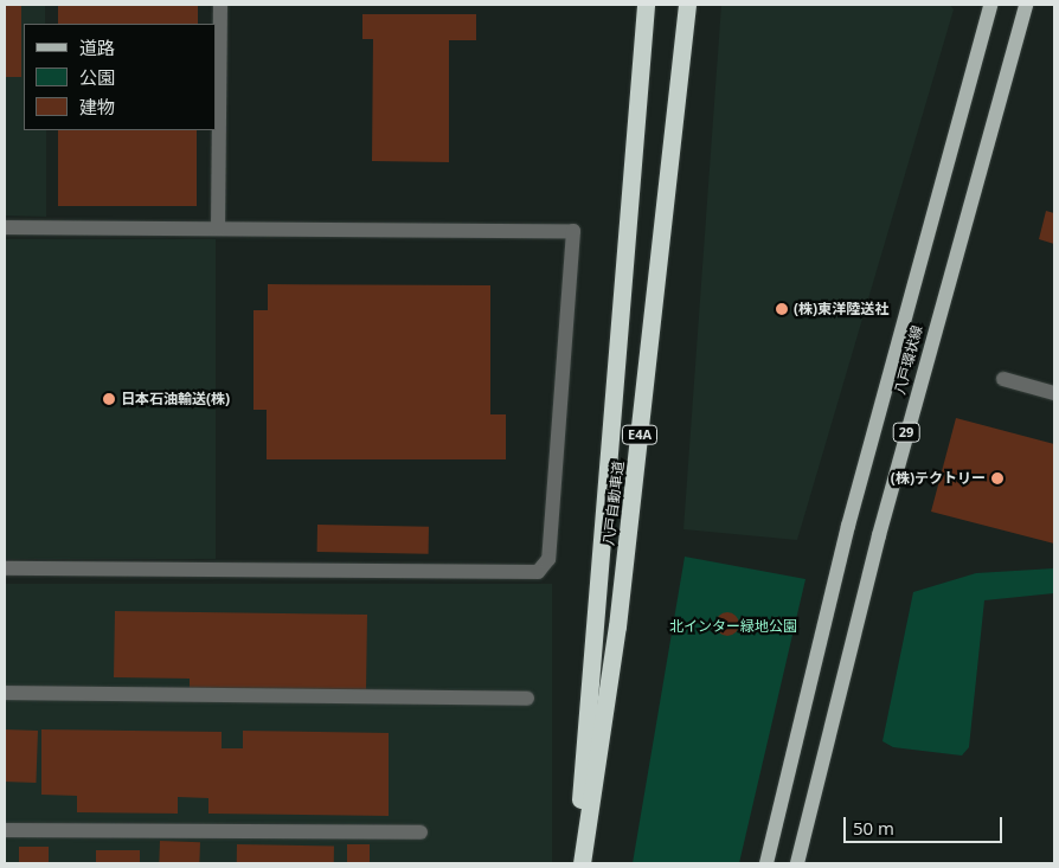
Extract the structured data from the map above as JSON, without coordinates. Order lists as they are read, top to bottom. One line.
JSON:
{"streets":{"highway":["E4A","八戸自動車道"],"main road":["八戸環状線","29"]},"parks":["北インター緑地公園"],"places":["(株)東洋陸送社","日本石油輸送(株)","(株)テクトリー"],"legend":["道路","公園","建物"],"scale_bar":"50 m"}
